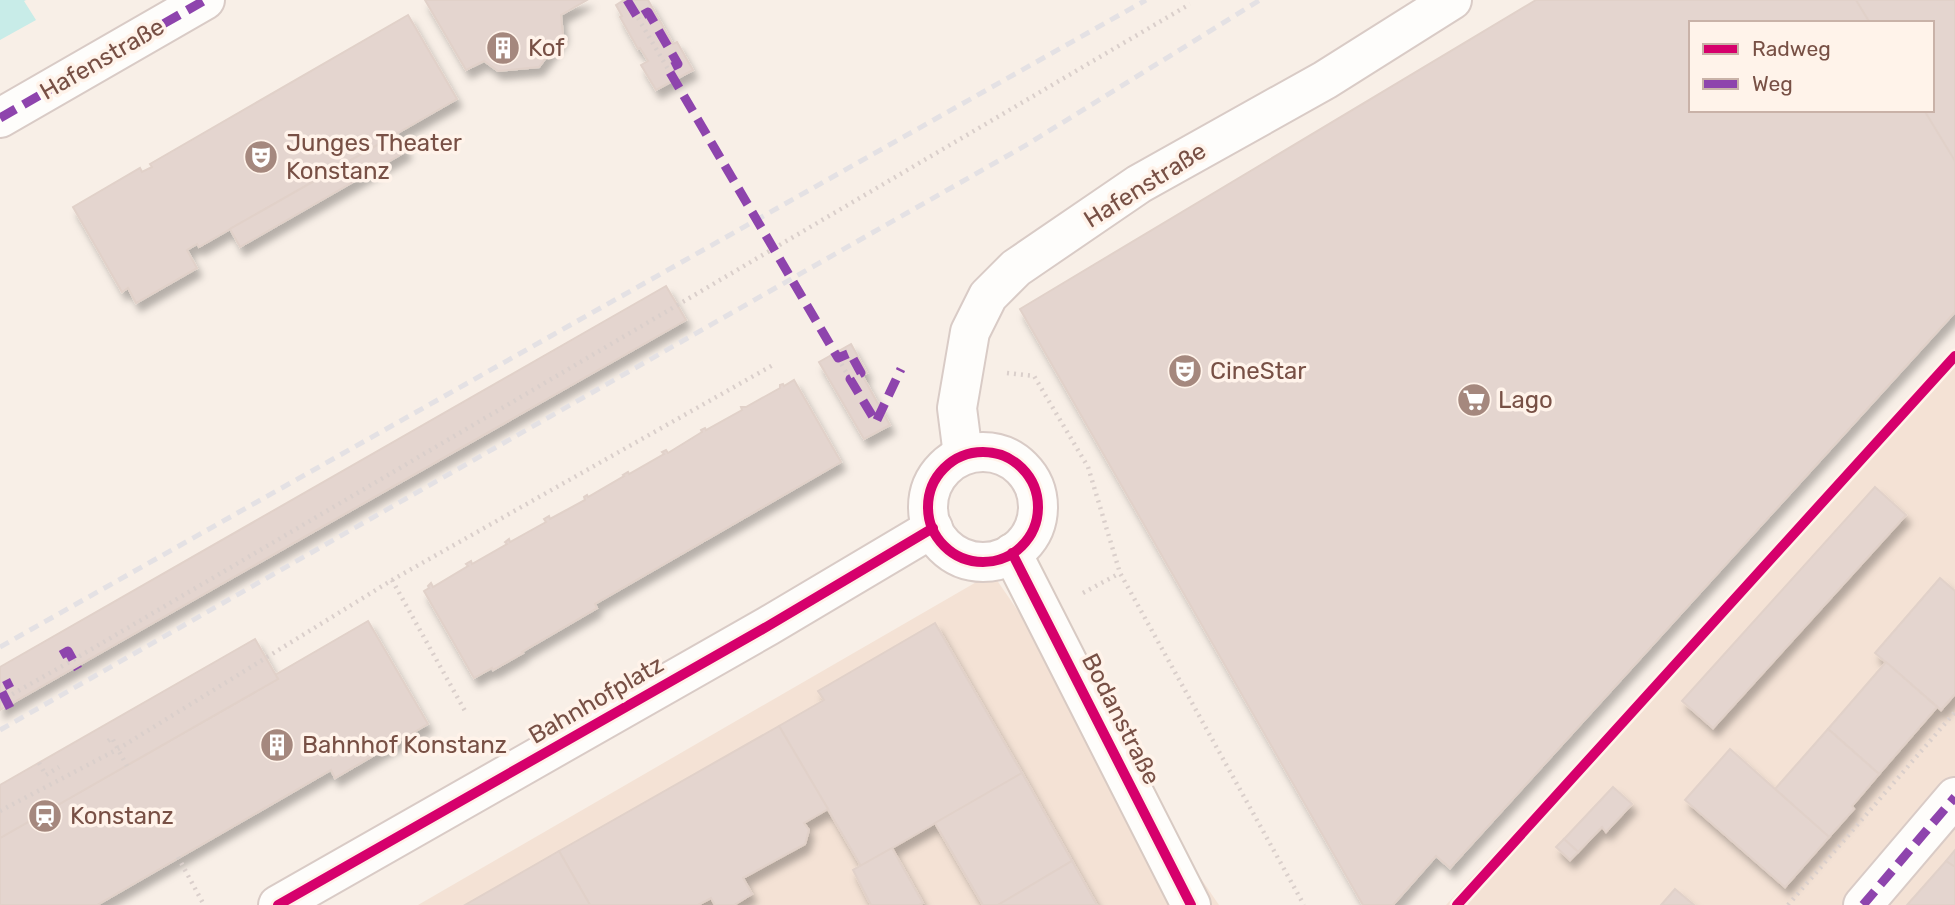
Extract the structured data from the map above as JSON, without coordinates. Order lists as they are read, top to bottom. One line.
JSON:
{"streets":{"street":["Hafenstraße","Bahnhofplatz","Bodanstraße"]},"crossings":[["Hafenstraße","Bahnhofplatz"],["Hafenstraße","Bodanstraße"],["Bahnhofplatz","Bodanstraße"]],"places":{"building":["Kof","Bahnhof Konstanz"],"theatre":["Junges Theater Konstanz","CineStar"],"supermarket":["Lago"],"station":["Konstanz"]},"legend":["Radweg","Weg"]}
